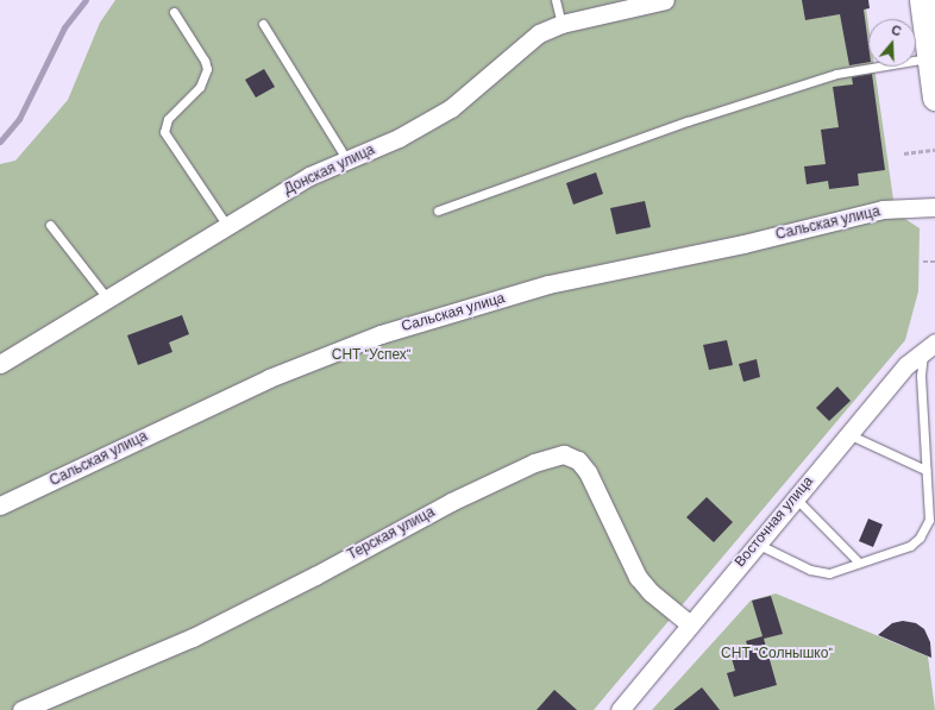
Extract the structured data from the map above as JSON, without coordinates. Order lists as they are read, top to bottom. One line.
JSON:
{"streets":{"street":["Донская улица","Сальская улица","Восточная улица","Терская улица"]},"crossings":[["Восточная улица","Терская улица"]],"parks":["СНТ \"Успех\"","СНТ \"Солнышко\""],"north":"top"}
